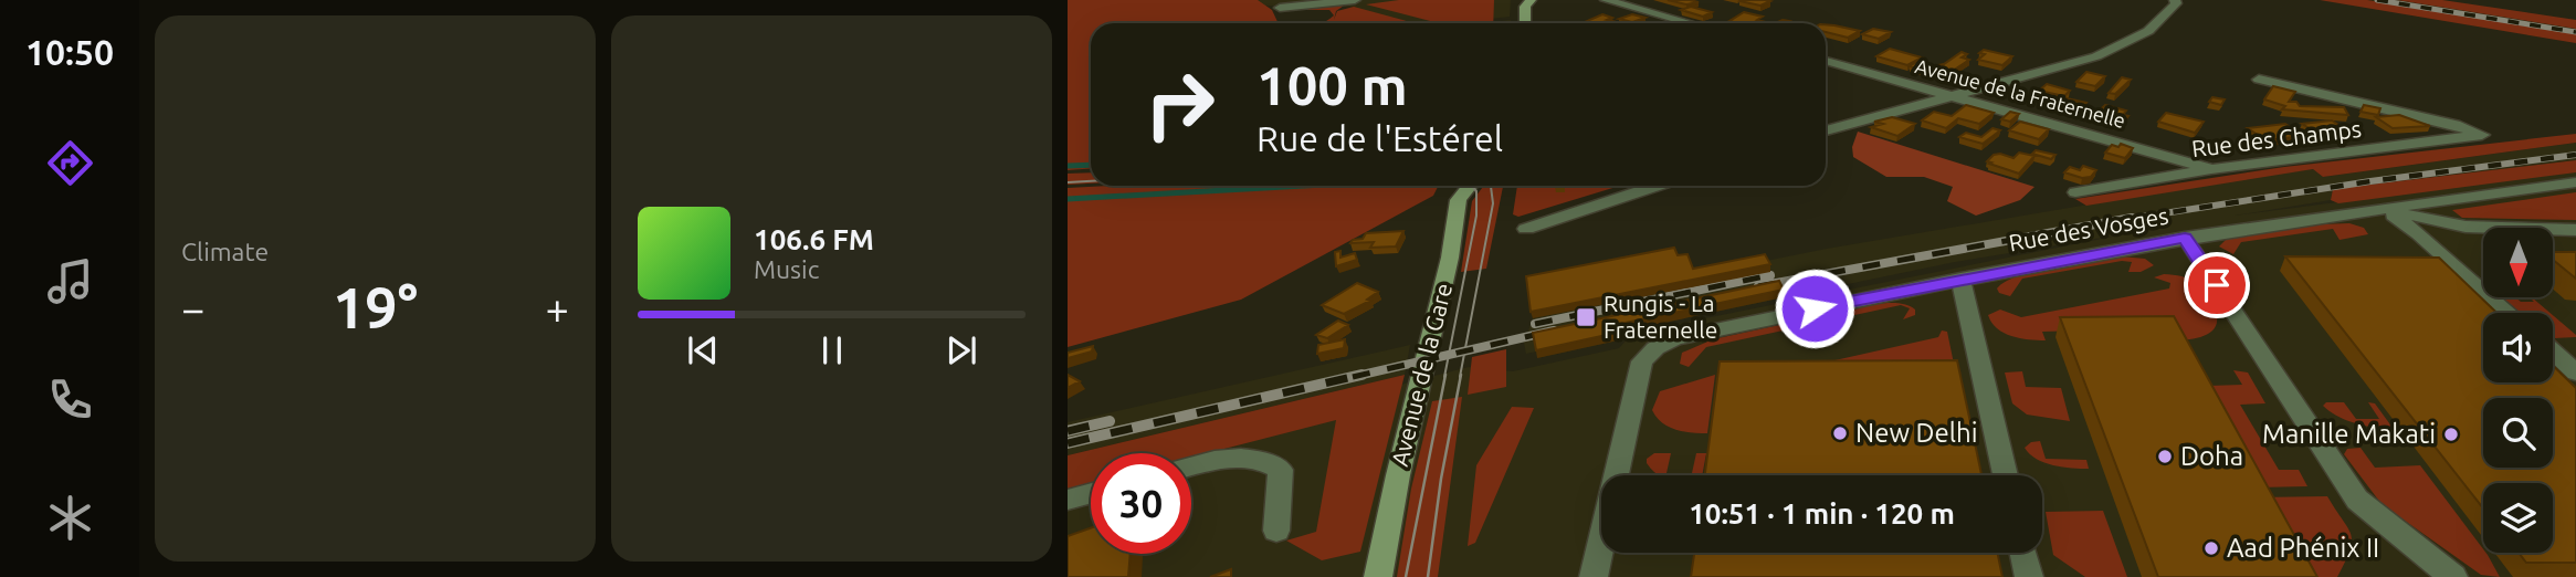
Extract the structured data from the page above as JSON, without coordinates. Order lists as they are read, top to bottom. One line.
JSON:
{"streets":{"main road":["Avenue de la Gare"],"street":["Avenue de la Fraternelle","Rue des Champs","Rue des Vosges"]},"crossings":[["Avenue de la Fraternelle","Rue des Champs"]],"places":{"transit":["Rungis - La Fraternelle"],"other":["New Delhi","Manille Makati","Doha","Aad Phénix II"]},"north":"bottom","page":{"tabs":"10:50","tile":"Climate","turn":["100 m","Rue de l'Estérel"],"song":["106.6 FM","Music"],"heat":["−","19°","+"],"limit":"30","trip":"10:51 · 1 min · 120 m"}}
